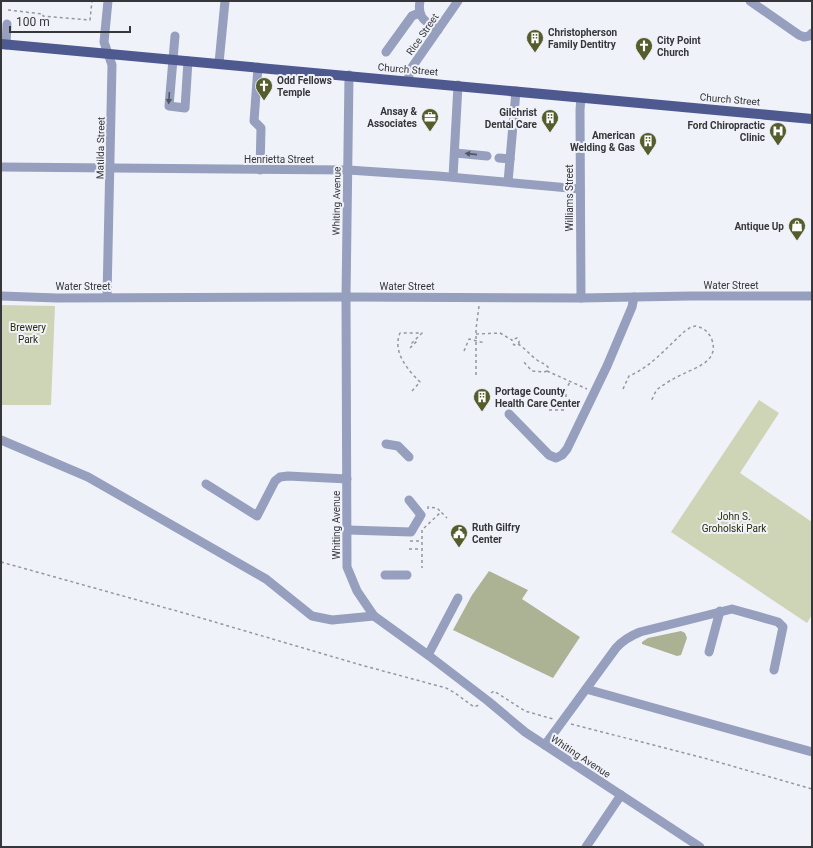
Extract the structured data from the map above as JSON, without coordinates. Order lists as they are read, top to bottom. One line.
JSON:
{"streets":{"main road":["Church Street"],"street":["Rice Street","Matilda Street","Henrietta Street","Williams Street","Whiting Avenue","Water Street"]},"crossings":[["Rice Street","Church Street"],["Church Street","Matilda Street"],["Church Street","Williams Street"],["Church Street","Whiting Avenue"],["Matilda Street","Henrietta Street"],["Matilda Street","Water Street"],["Henrietta Street","Williams Street"],["Henrietta Street","Whiting Avenue"],["Williams Street","Water Street"],["Whiting Avenue","Water Street"]],"parks":["Brewery Park","John S. Groholski Park"],"places":{"building":["Christopherson Family Dentitry","Gilchrist Dental Care","American Welding & Gas","Portage County Health Care Center"],"church":["City Point Church","Odd Fellows Temple"],"office":["Ansay & Associates"],"hospital":["Ford Chiropractic Clinic"],"shop":["Antique Up"],"public building":["Ruth Gilfry Center"]},"scale_bar":"100 m"}
